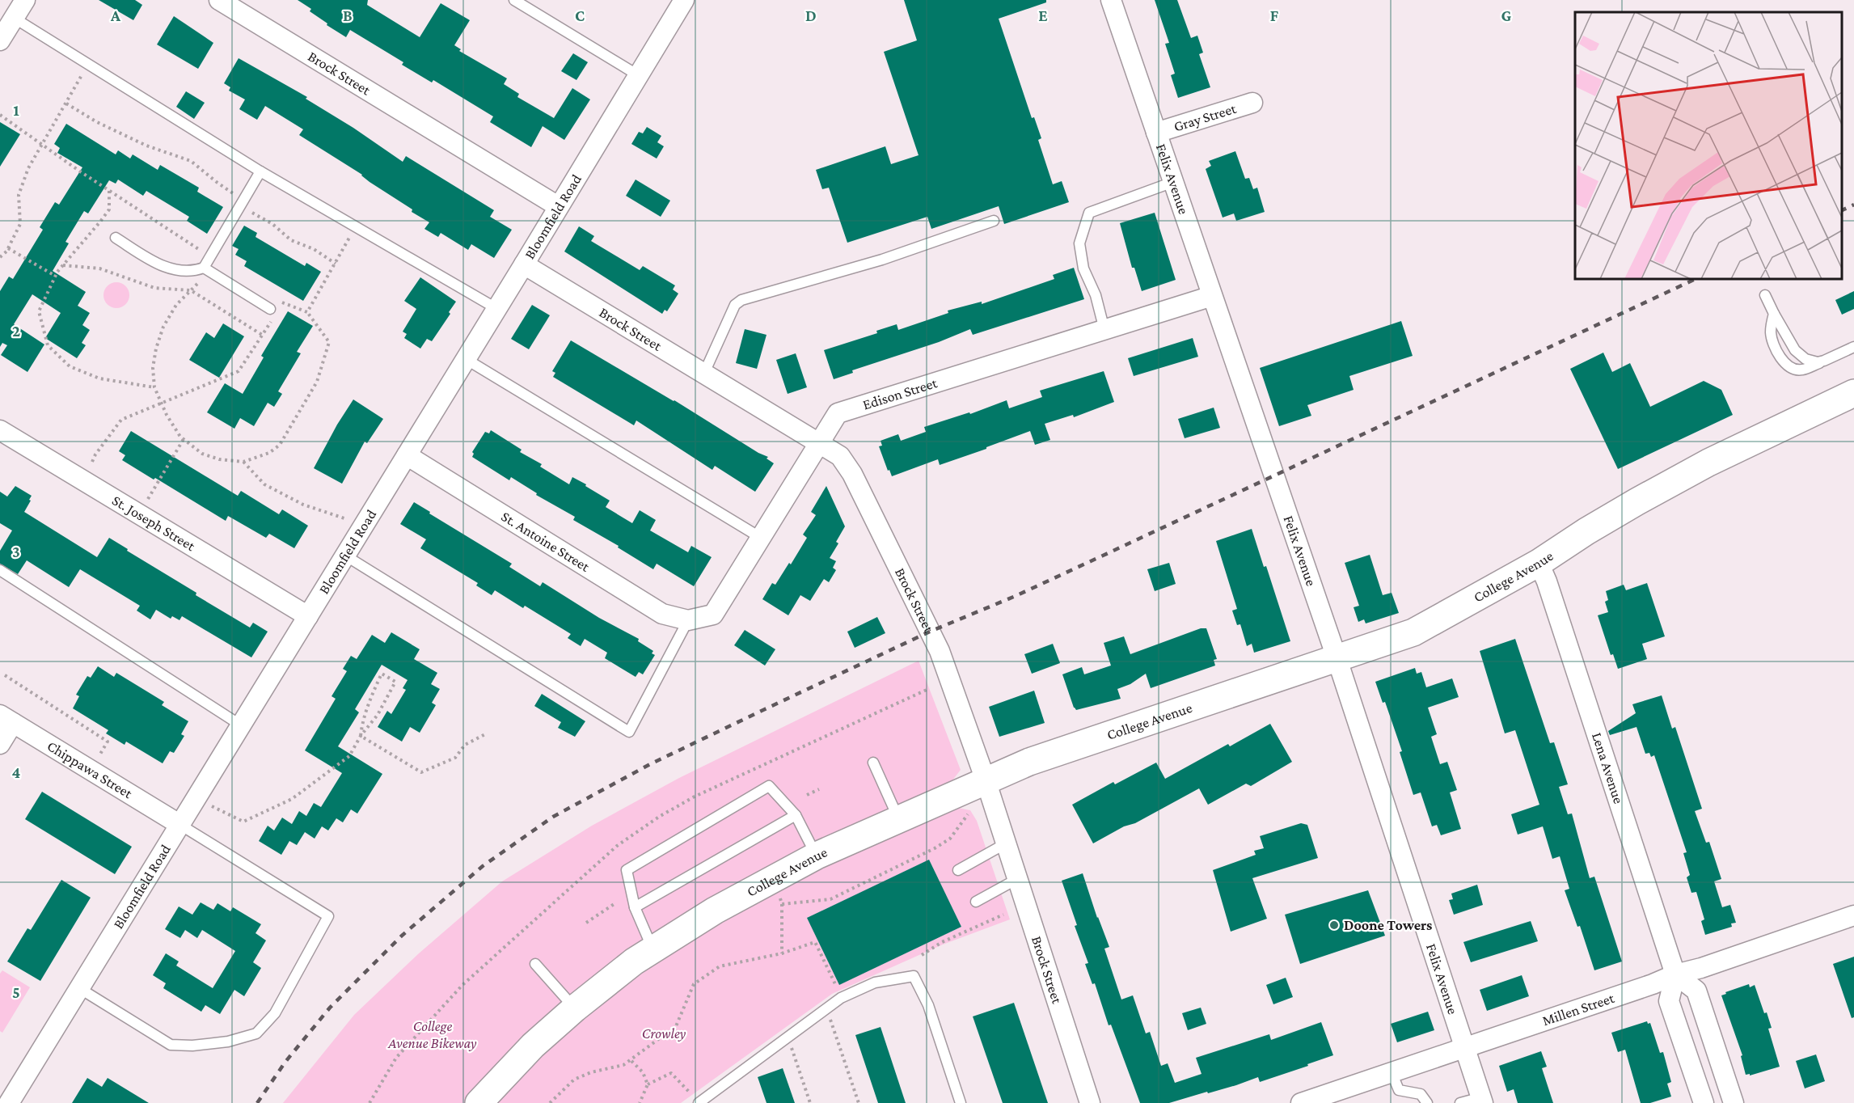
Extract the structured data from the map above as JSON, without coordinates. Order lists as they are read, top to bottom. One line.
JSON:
{"streets":{"street":["Brock Street","Gray Street","Felix Avenue","Bloomfield Road","Edison Street","St. Joseph Street","St. Antoine Street","College Avenue","Lena Avenue","Chippawa Street","Millen Street"]},"crossings":[["Brock Street","Bloomfield Road"],["Brock Street","Edison Street"],["Brock Street","College Avenue"],["Gray Street","Felix Avenue"],["Felix Avenue","Edison Street"],["Felix Avenue","College Avenue"],["Felix Avenue","Millen Street"],["Bloomfield Road","St. Joseph Street"],["Bloomfield Road","St. Antoine Street"],["Bloomfield Road","Chippawa Street"],["Edison Street","St. Antoine Street"],["College Avenue","Lena Avenue"],["Lena Avenue","Millen Street"]],"parks":["College Avenue Bikeway","Crowley"],"places":["Doone Towers"],"grid":{"columns":["A","B","C","D","E","F","G"],"rows":["1","2","3","4","5"]}}
